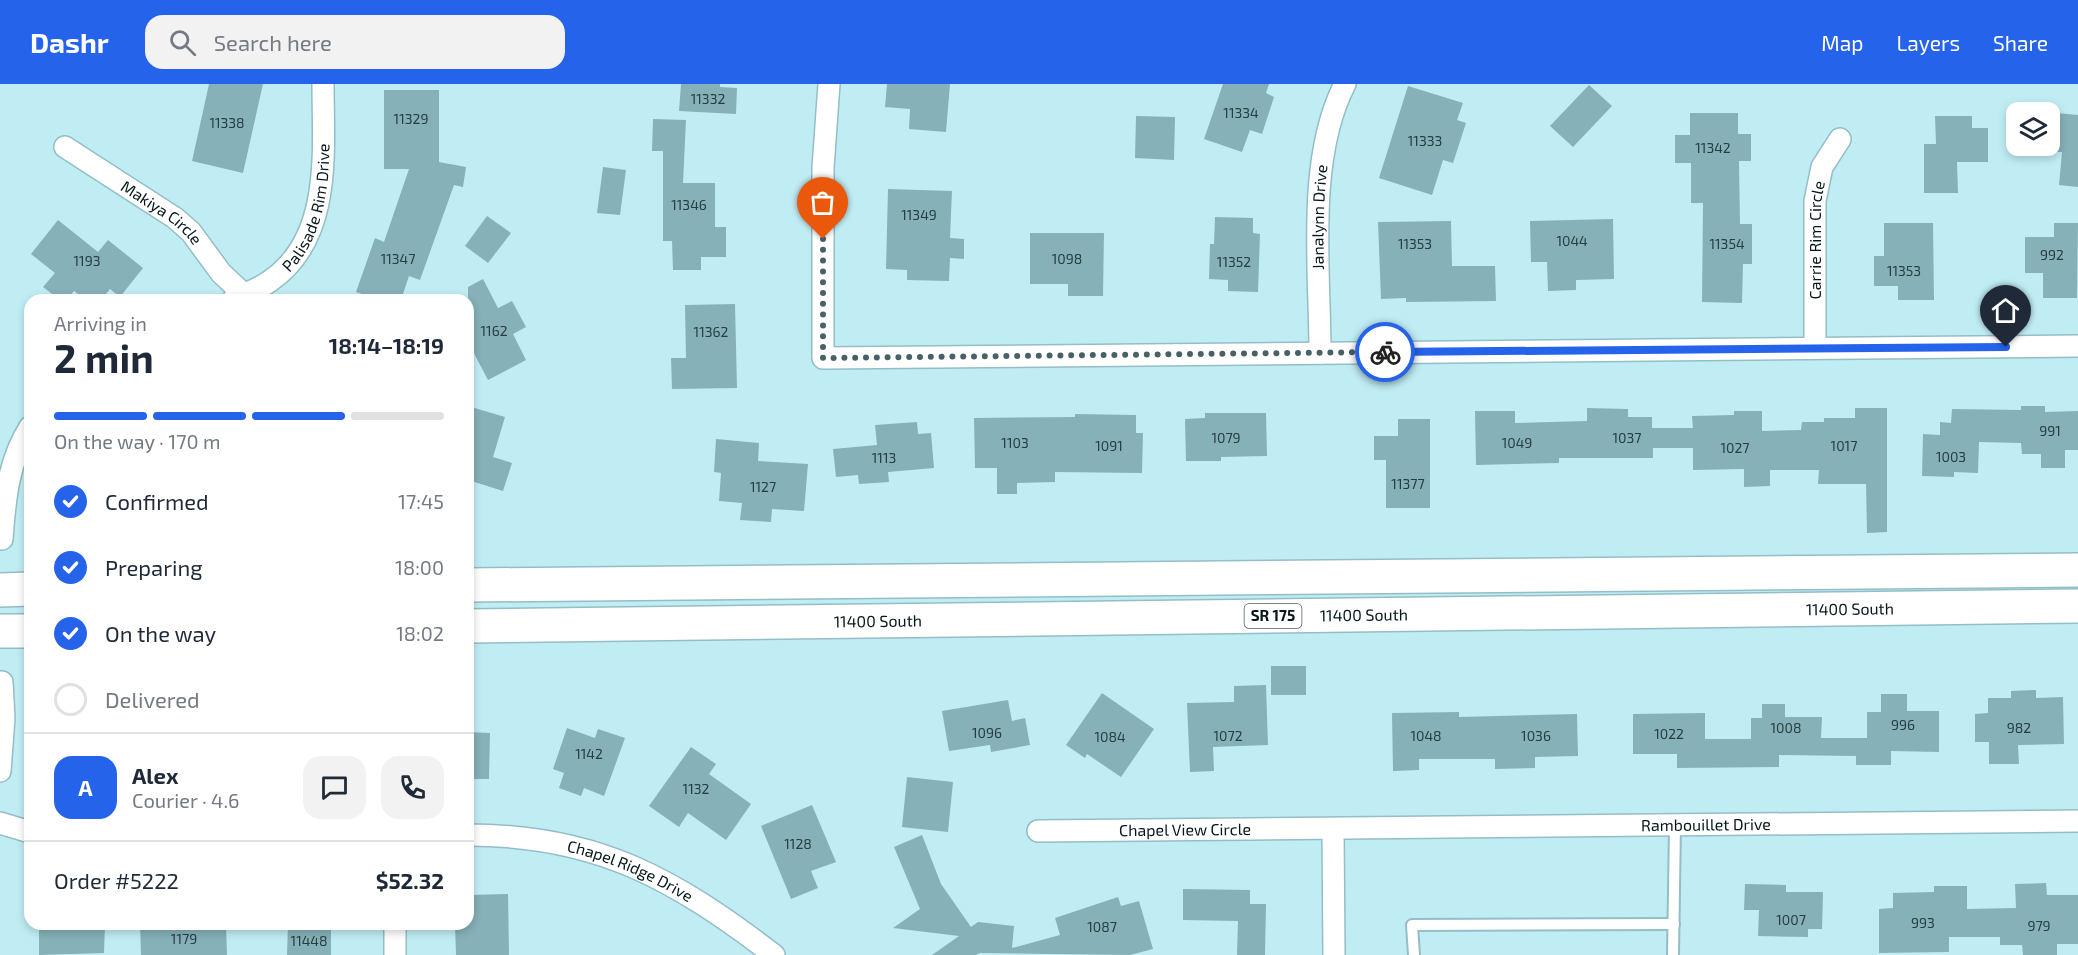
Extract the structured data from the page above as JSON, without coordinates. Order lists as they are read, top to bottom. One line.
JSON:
{"streets":{"main road":["11400 South","SR 175"],"street":["Palisade Rim Drive","Makiya Circle","Janalynn Drive","Carrie Rim Circle","Rambouillet Drive","Chapel View Circle","Chapel Ridge Drive"]},"crossings":[["Rambouillet Drive","Chapel View Circle"]],"house_numbers":["11332","11334","11329","11338","11333","11342","11346","11349","1044","11353","11354","992","11347","1098","1193","11352","11353","1162","11362","991","1079","1037","1103","1049","1091","1017","1027","1003","1113","11377","1127","996","1008","982","1096","1022","1072","1048","1036","1084","1142","1132","1128","1007","993","979","1087","1179","11448"],"page":{"header":"Dashr","search":"Search here","nav":["Map","Layers","Share"],"heading":["2 min","Arriving in","18:14–18:19"],"panel":["Alex","Courier · 4.6","Order #5222","$52.32"],"bar":"On the way · 170 m","list":[["Confirmed","17:45"],["Preparing","18:00"],["On the way","18:02"],"Delivered"],"round":"A"}}
